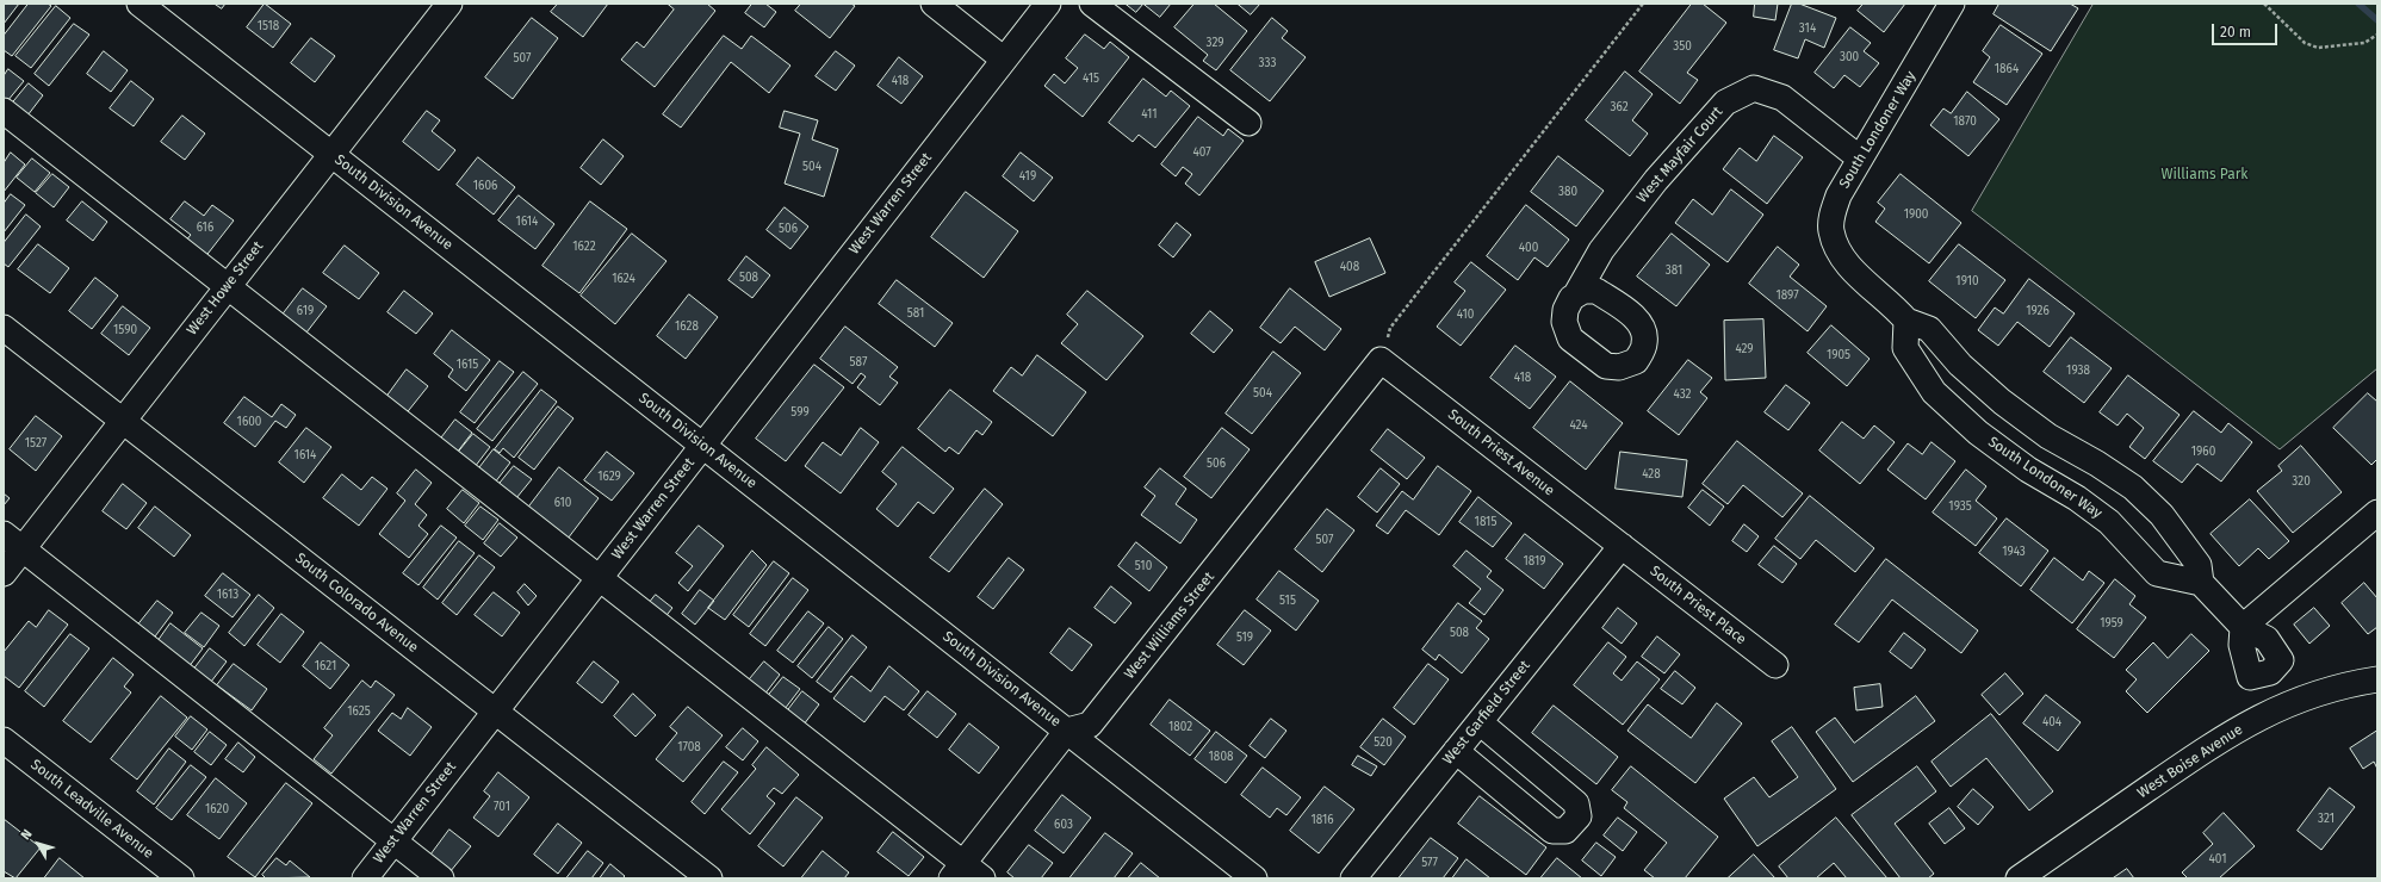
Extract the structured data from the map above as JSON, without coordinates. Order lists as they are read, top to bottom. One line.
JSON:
{"streets":{"street":["South Londoner Way","West Mayfair Court","South Division Avenue","West Warren Street","West Howe Street","South Priest Avenue","South Colorado Avenue","South Priest Place","West Williams Street","West Garfield Street","West Boise Avenue","South Leadville Avenue"]},"crossings":[["South Londoner Way","West Mayfair Court"],["South Londoner Way","West Boise Avenue"],["South Division Avenue","West Warren Street"],["South Division Avenue","West Howe Street"],["South Division Avenue","West Williams Street"],["West Warren Street","South Colorado Avenue"],["West Howe Street","South Colorado Avenue"],["South Priest Avenue","South Priest Place"],["South Priest Avenue","West Williams Street"],["South Priest Avenue","West Garfield Street"],["South Priest Place","West Garfield Street"]],"parks":["Williams Park"],"house_numbers":["1518","314","329","350","300","507","333","1864","415","418","362","411","1870","407","504","419","1606","380","1900","1614","616","506","1622","400","408","381","508","1624","1910","1897","619","1926","581","410","1628","1590","429","1905","587","1615","1938","418","504","432","599","1600","424","1527","1960","1614","506","428","1629","320","610","1935","1815","507","1943","1819","510","1613","515","1959","508","519","1621","1625","404","1802","520","1708","1808","701","1620","321","1816","603","401","577"],"scale_bar":"20 m","north":"top left"}
